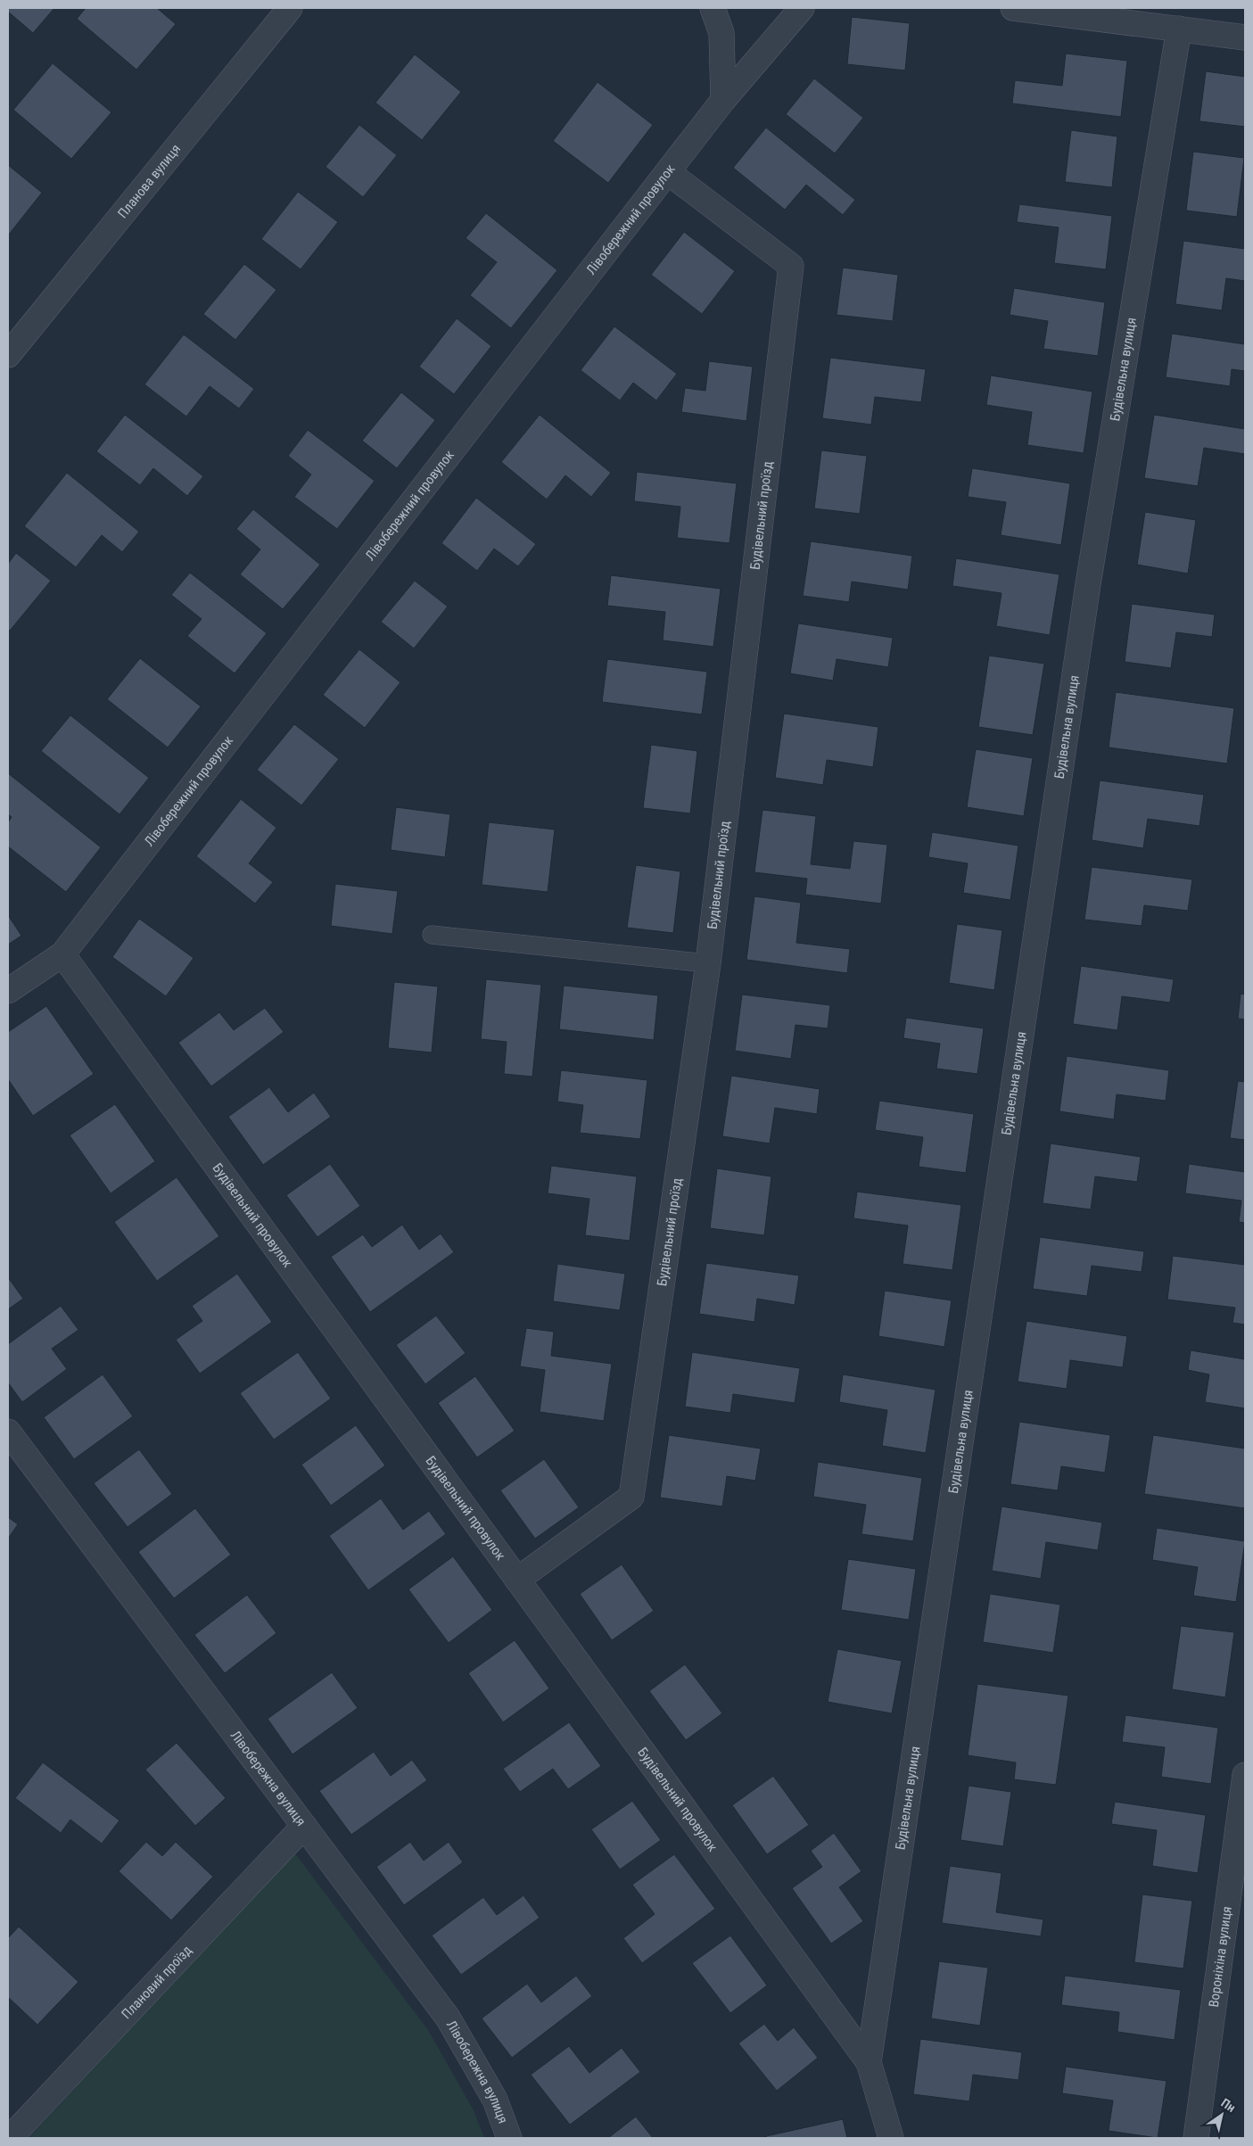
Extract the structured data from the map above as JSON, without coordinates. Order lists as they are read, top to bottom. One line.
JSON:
{"streets":{"street":["Планова вулиця","Лівобережний провулок","Будівельна вулиця","Будівельний проїзд","Будівельний провулок","Лівобережна вулиця","Вороніхіна вулиця","Плановий проїзд"]},"crossings":[["Лівобережний провулок","Будівельний проїзд"],["Лівобережний провулок","Будівельний провулок"],["Будівельна вулиця","Будівельний провулок"],["Будівельний проїзд","Будівельний провулок"],["Лівобережна вулиця","Плановий проїзд"]],"north":"top right"}
